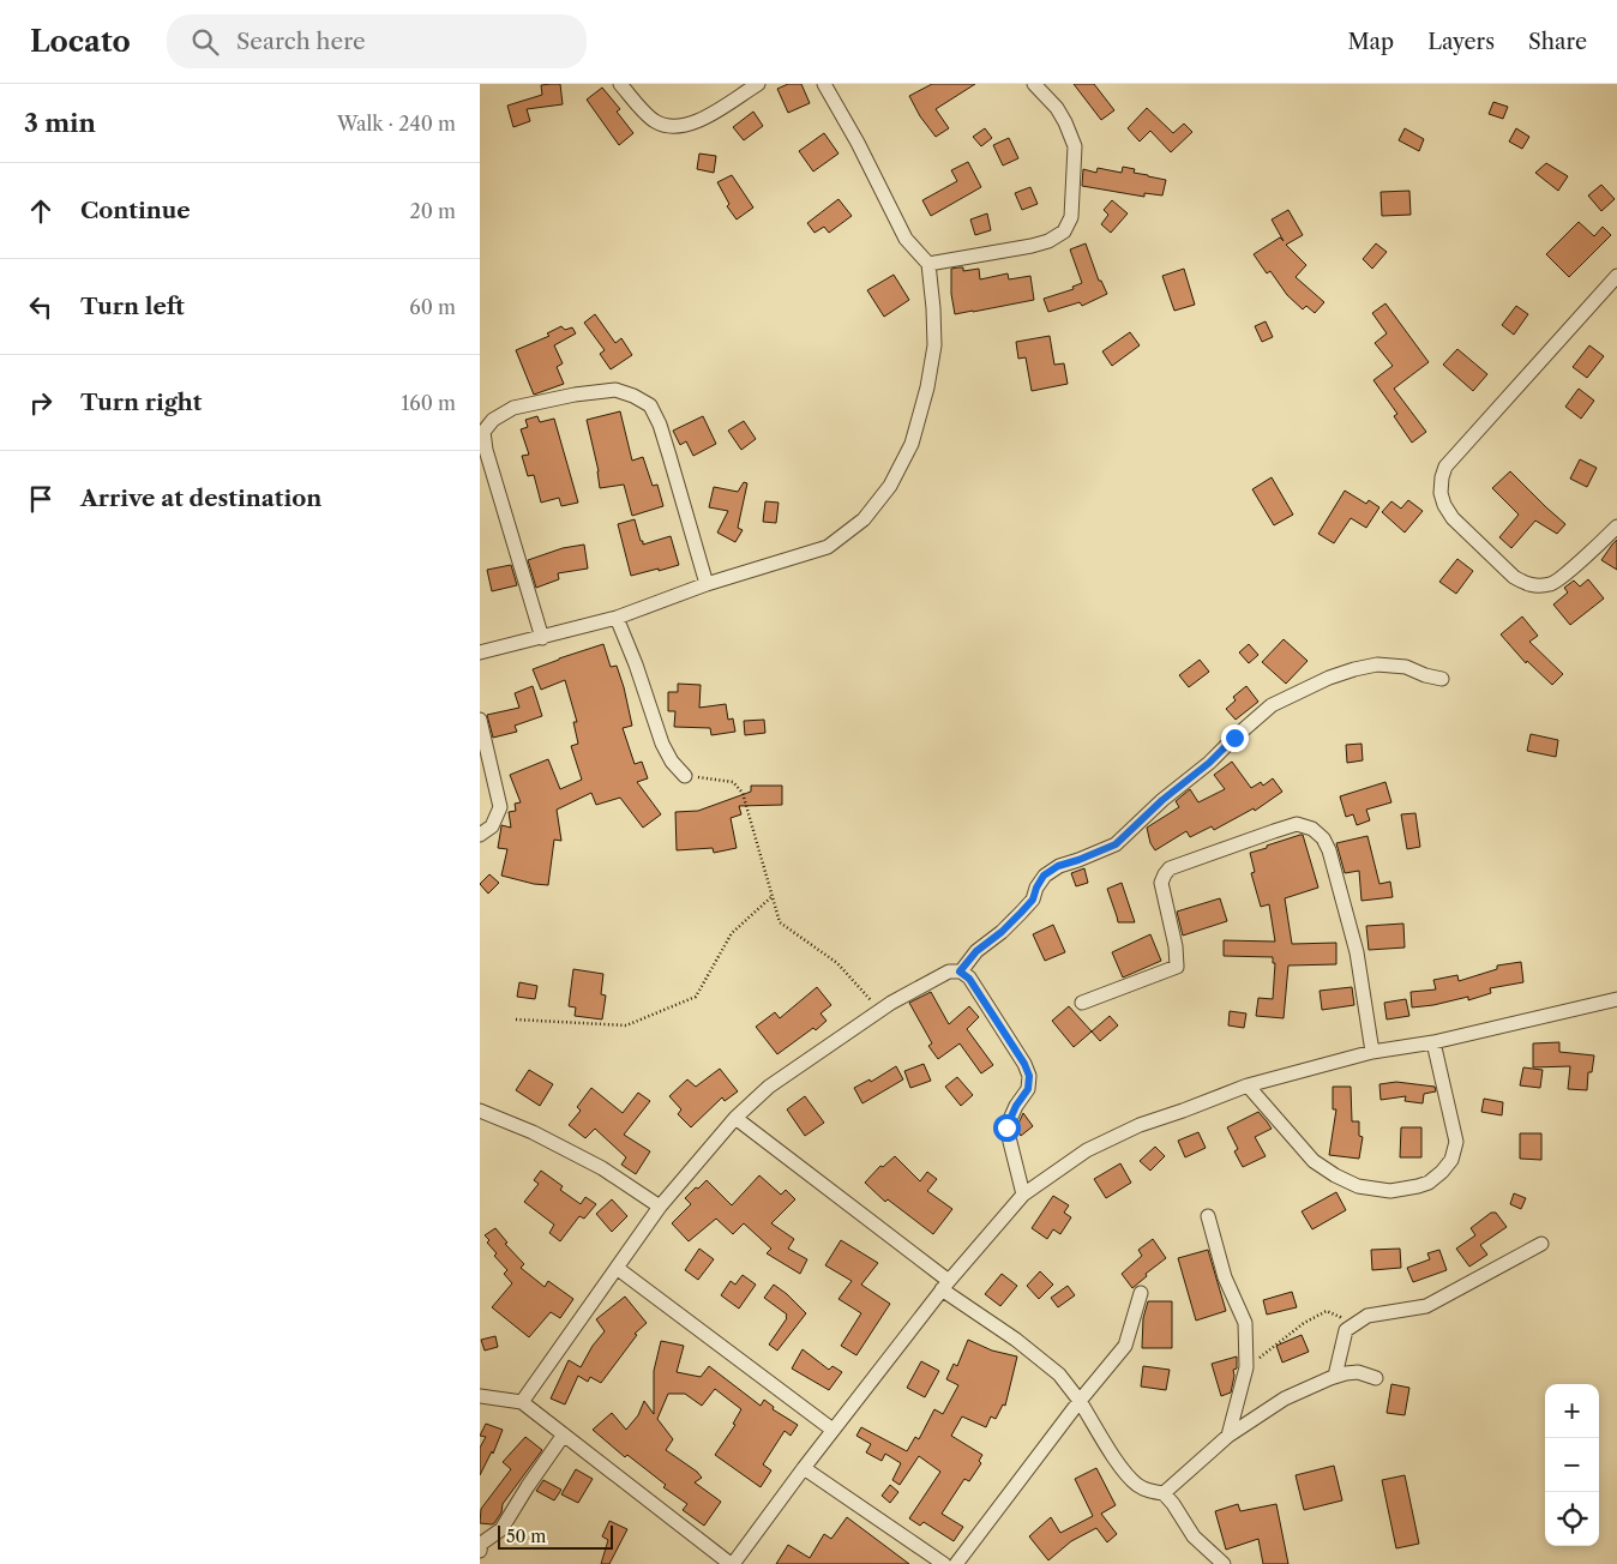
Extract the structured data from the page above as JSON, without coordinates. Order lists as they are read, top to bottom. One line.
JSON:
{"scale_bar":"50 m","page":{"header":"Locato","search":"Search here","nav":["Map","Layers","Share"],"heading":["3 min","Walk · 240 m"],"list":[["Continue","20 m"],["Turn left","60 m"],["Turn right","160 m"],"Arrive at destination"],"map_buttons":["+","−"],"scale":"50 m"}}
